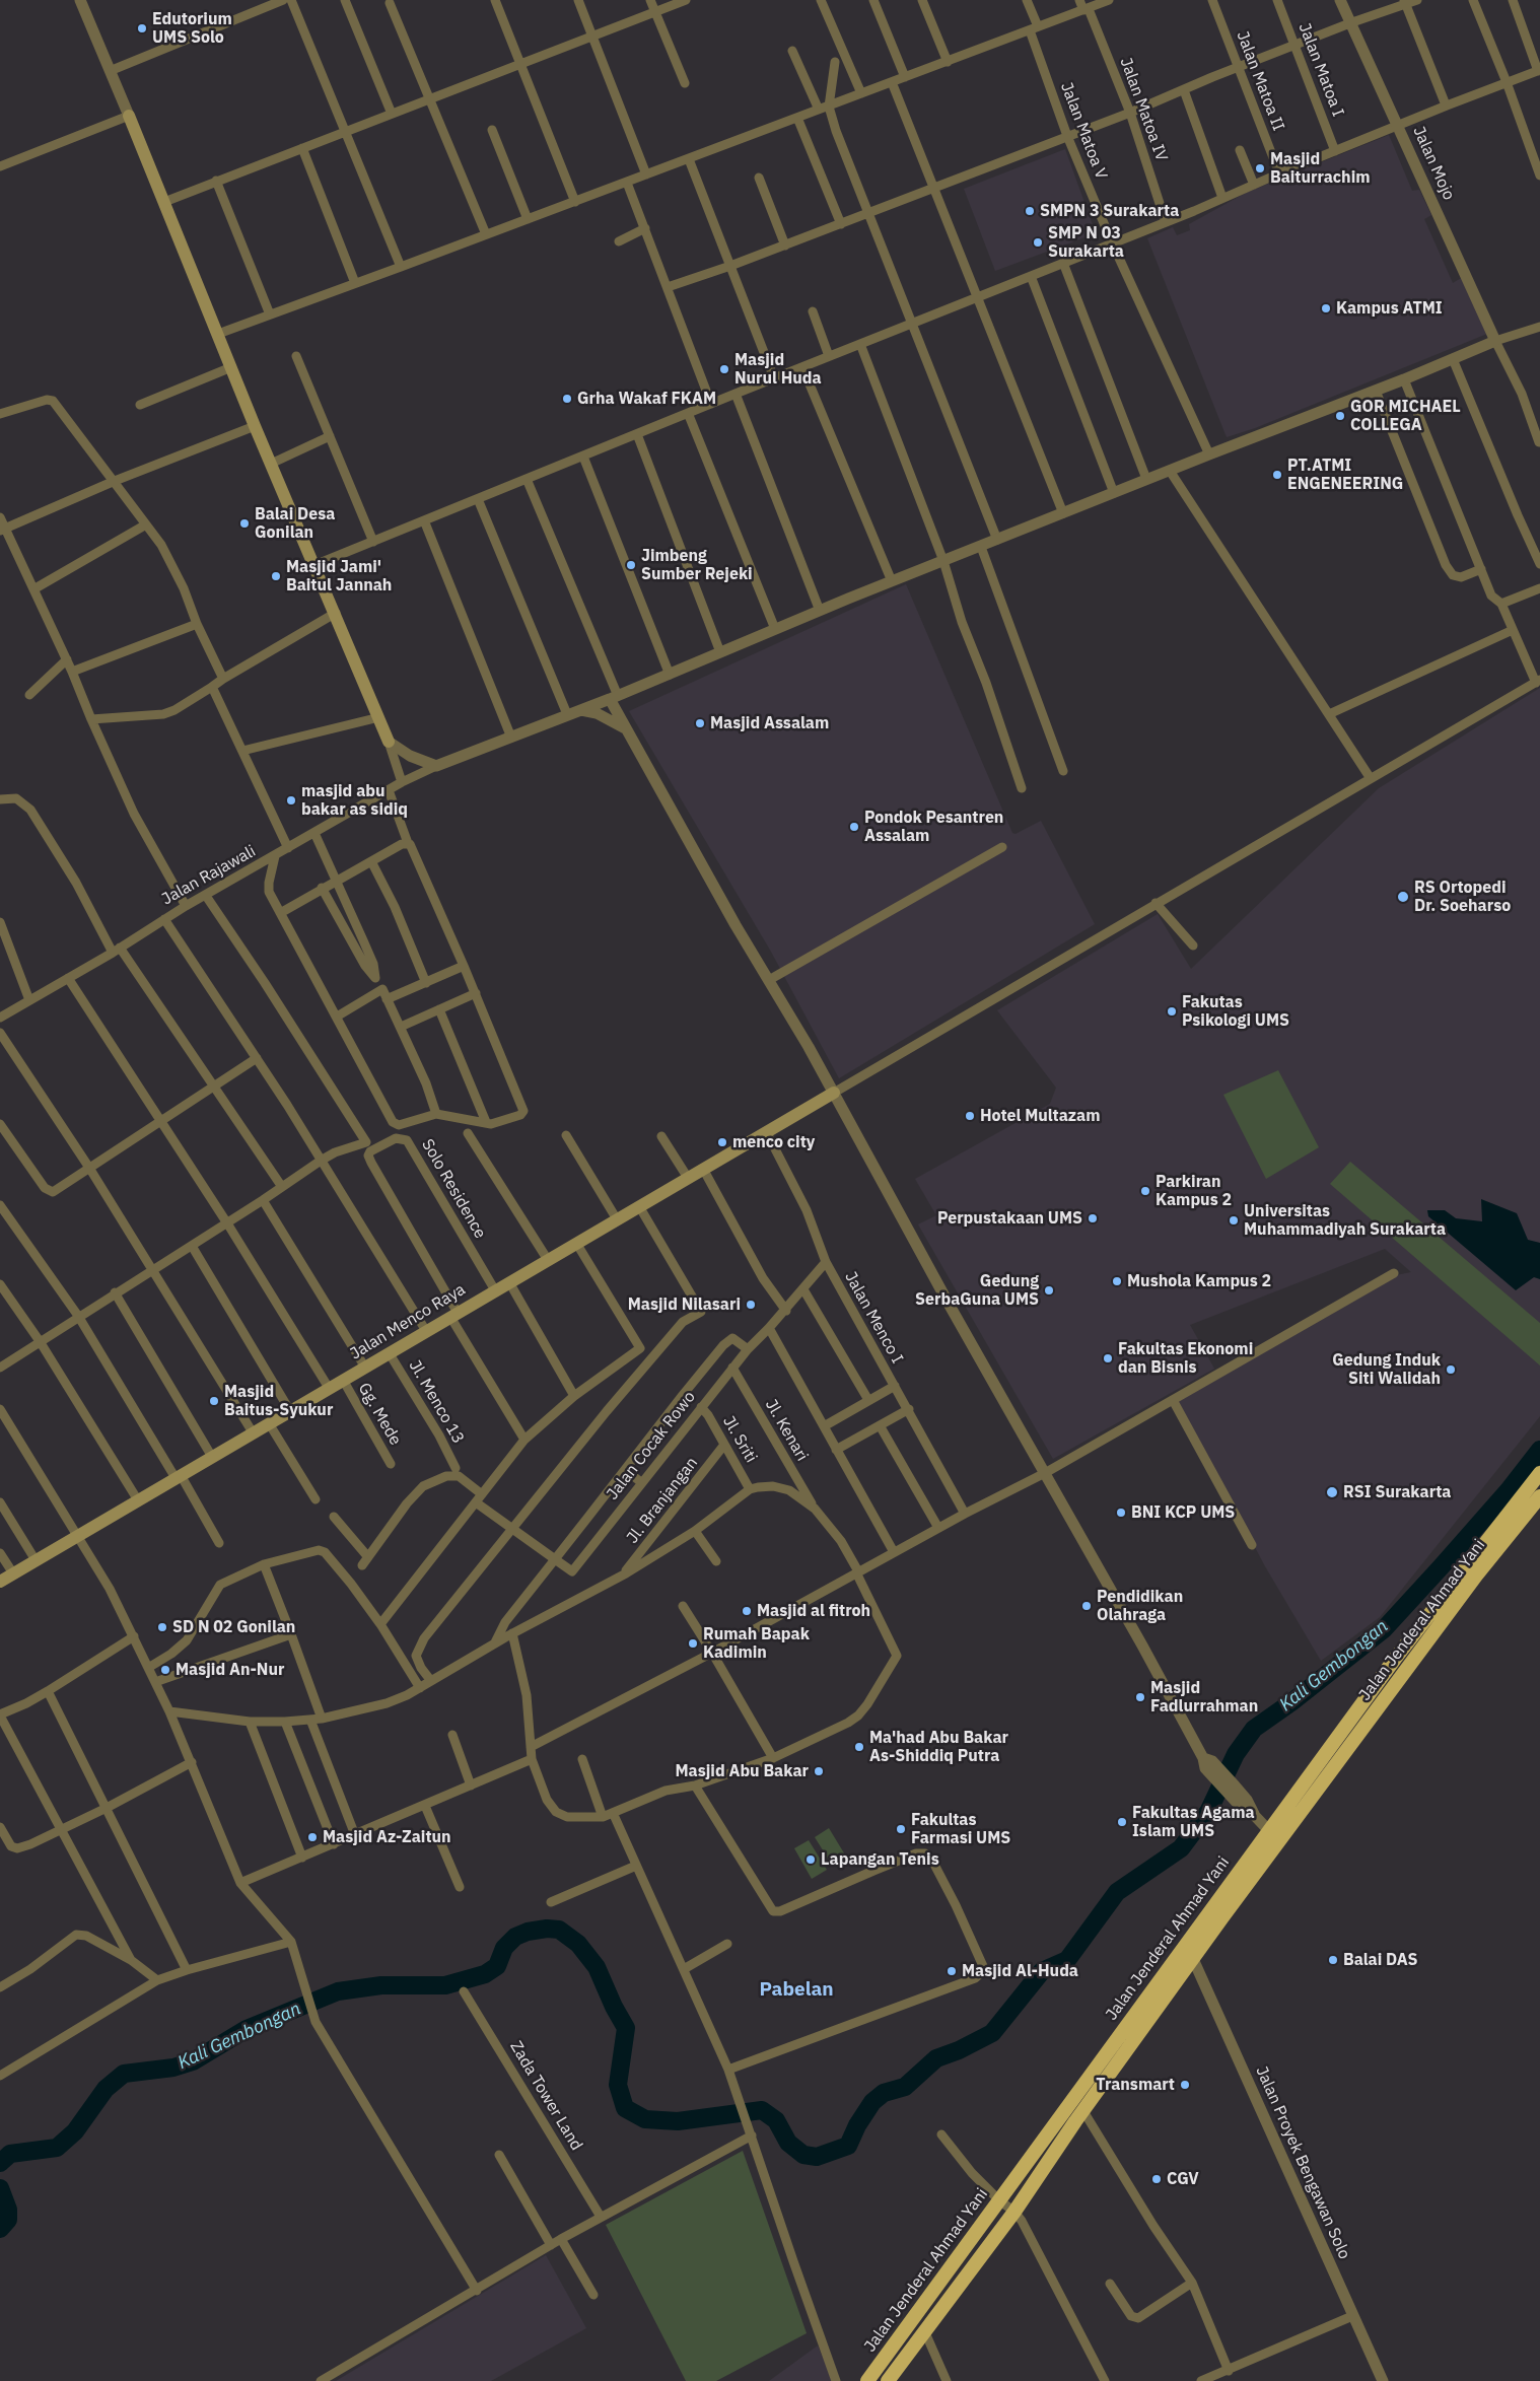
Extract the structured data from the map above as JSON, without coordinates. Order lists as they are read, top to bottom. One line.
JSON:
{"streets":{"highway":["Jalan Jenderal Ahmad Yani"],"main road":["Jalan Menco Raya"],"street":["Jalan Matoa I","Jalan Matoa II","Jalan Matoa IV","Jalan Matoa V","Jalan Mojo","Jalan Rajawali","Solo Residence","Jalan Menco I","Jl. Menco 13","Gg. Mede","Jl. Kenari","Jl. Sriti","Jalan Cocak Rowo","Jl. Branjangan","Zada Tower Land","Jalan Proyek Bengawan Solo"]},"crossings":[["Solo Residence","Jalan Menco Raya"],["Jalan Menco I","Jalan Menco Raya"],["Jalan Menco I","Jalan Cocak Rowo"],["Jalan Menco Raya","Jl. Menco 13"],["Jalan Menco Raya","Gg. Mede"],["Jl. Kenari","Jalan Cocak Rowo"],["Jl. Sriti","Jalan Cocak Rowo"],["Jl. Sriti","Jl. Branjangan"],["Jalan Jenderal Ahmad Yani","Jalan Proyek Bengawan Solo"]],"districts":["Pabelan"],"water":["Kali Gembongan"],"places":["Edutorium UMS Solo","Masjid Baiturrachim","SMPN 3 Surakarta","SMP N 03 Surakarta","Kampus ATMI","Masjid Nurul Huda","Grha Wakaf FKAM","GOR MICHAEL COLLEGA","PT.ATMI ENGENEERING","Balai Desa Gonilan","Jimbeng Sumber Rejeki","Masjid Jami' Baitul Jannah","Masjid Assalam","masjid abu bakar as sidiq","Pondok Pesantren Assalam","RS Ortopedi Dr. Soeharso","Fakutas Psikologi UMS","Hotel Multazam","menco city","Parkiran Kampus 2","Perpustakaan UMS","Universitas Muhammadiyah Surakarta","Mushola Kampus 2","Gedung SerbaGuna UMS","Masjid Nilasari","Fakultas Ekonomi dan Bisnis","Gedung Induk Siti Walidah","Masjid Baitus-Syukur","RSI Surakarta","BNI KCP UMS","Pendidikan Olahraga","Masjid al fitroh","SD N 02 Gonilan","Rumah Bapak Kadimin","Masjid An-Nur","Masjid Fadlurrahman","Ma'had Abu Bakar As-Shiddiq Putra","Masjid Abu Bakar","Fakultas Agama Islam UMS","Fakultas Farmasi UMS","Masjid Az-Zaitun","Lapangan Tenis","Balai DAS","Masjid Al-Huda","Transmart","CGV"]}
